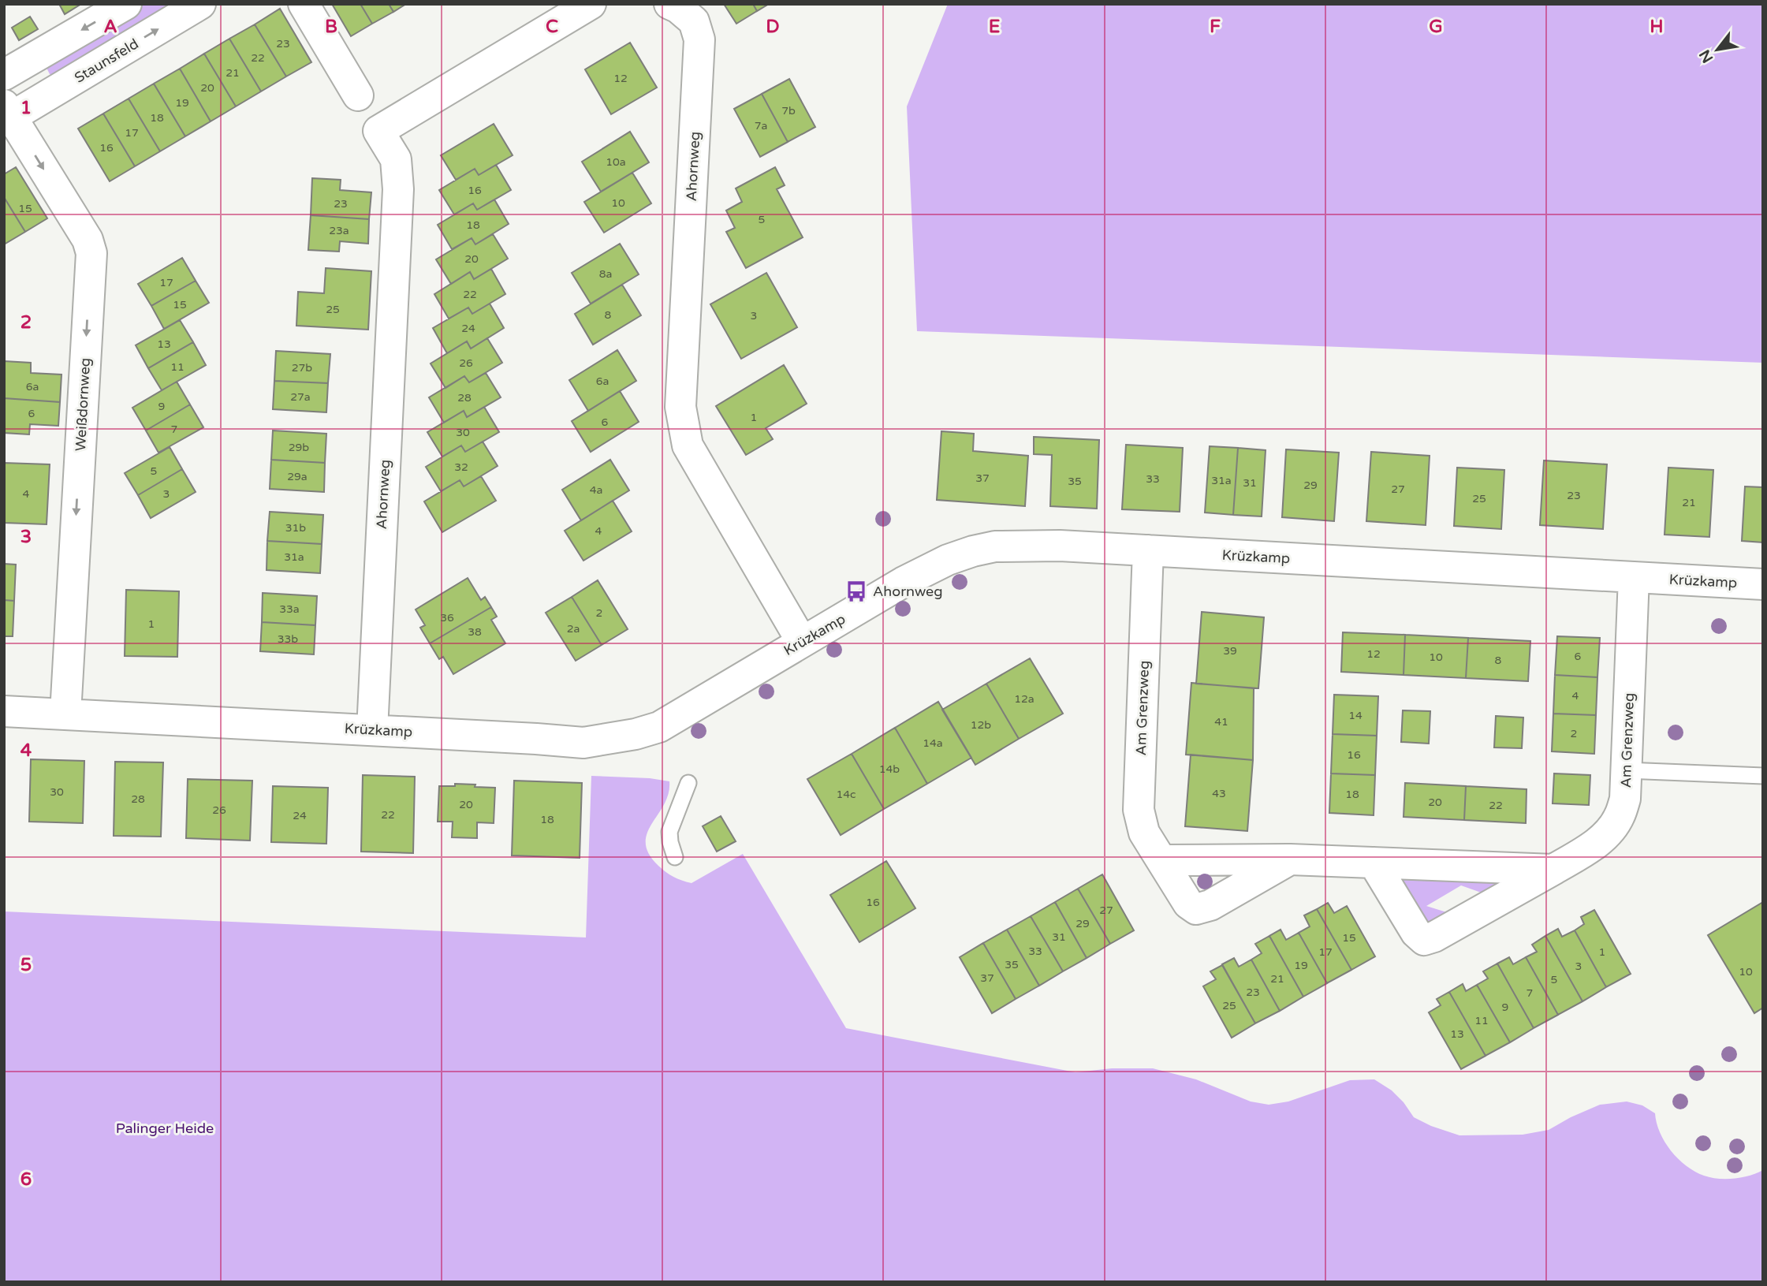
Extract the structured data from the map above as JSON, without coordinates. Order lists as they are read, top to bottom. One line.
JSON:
{"streets":{"street":["Staunsfeld","Ahornweg","Weißdornweg","Krüzkamp","Am Grenzweg"]},"crossings":[["Staunsfeld","Weißdornweg"],["Ahornweg","Krüzkamp"],["Weißdornweg","Krüzkamp"],["Krüzkamp","Am Grenzweg"]],"one_way":["Weißdornweg"],"parks":["Palinger Heide"],"places":{"bus stop":["Ahornweg"]},"house_numbers":["23","22","21","12","20","19","7b","18","7a","17","16","10a","16","10","23","15","5","18","23a","20","8a","17","22","15","25","8","3","24","13","26","11","27b","6a","6a","27a","28","9","6","1","6","7","30","29b","32","5","29a","37","33","31a","35","31","29","27","4a","4","3","23","25","21","31b","4","31a","33a","2","36","1","2a","38","33b","39","12","6","10","8","4","12a","14","41","12b","2","14a","16","14b","30","43","14c","18","28","20","20","22","26","22","24","18","16","27","29","31","15","33","17","1","35","19","3","10","37","21","5","23","7","25","9","11","13"],"north":"bottom left","grid":{"columns":["A","B","C","D","E","F","G","H"],"rows":["1","2","3","4","5","6"]}}
